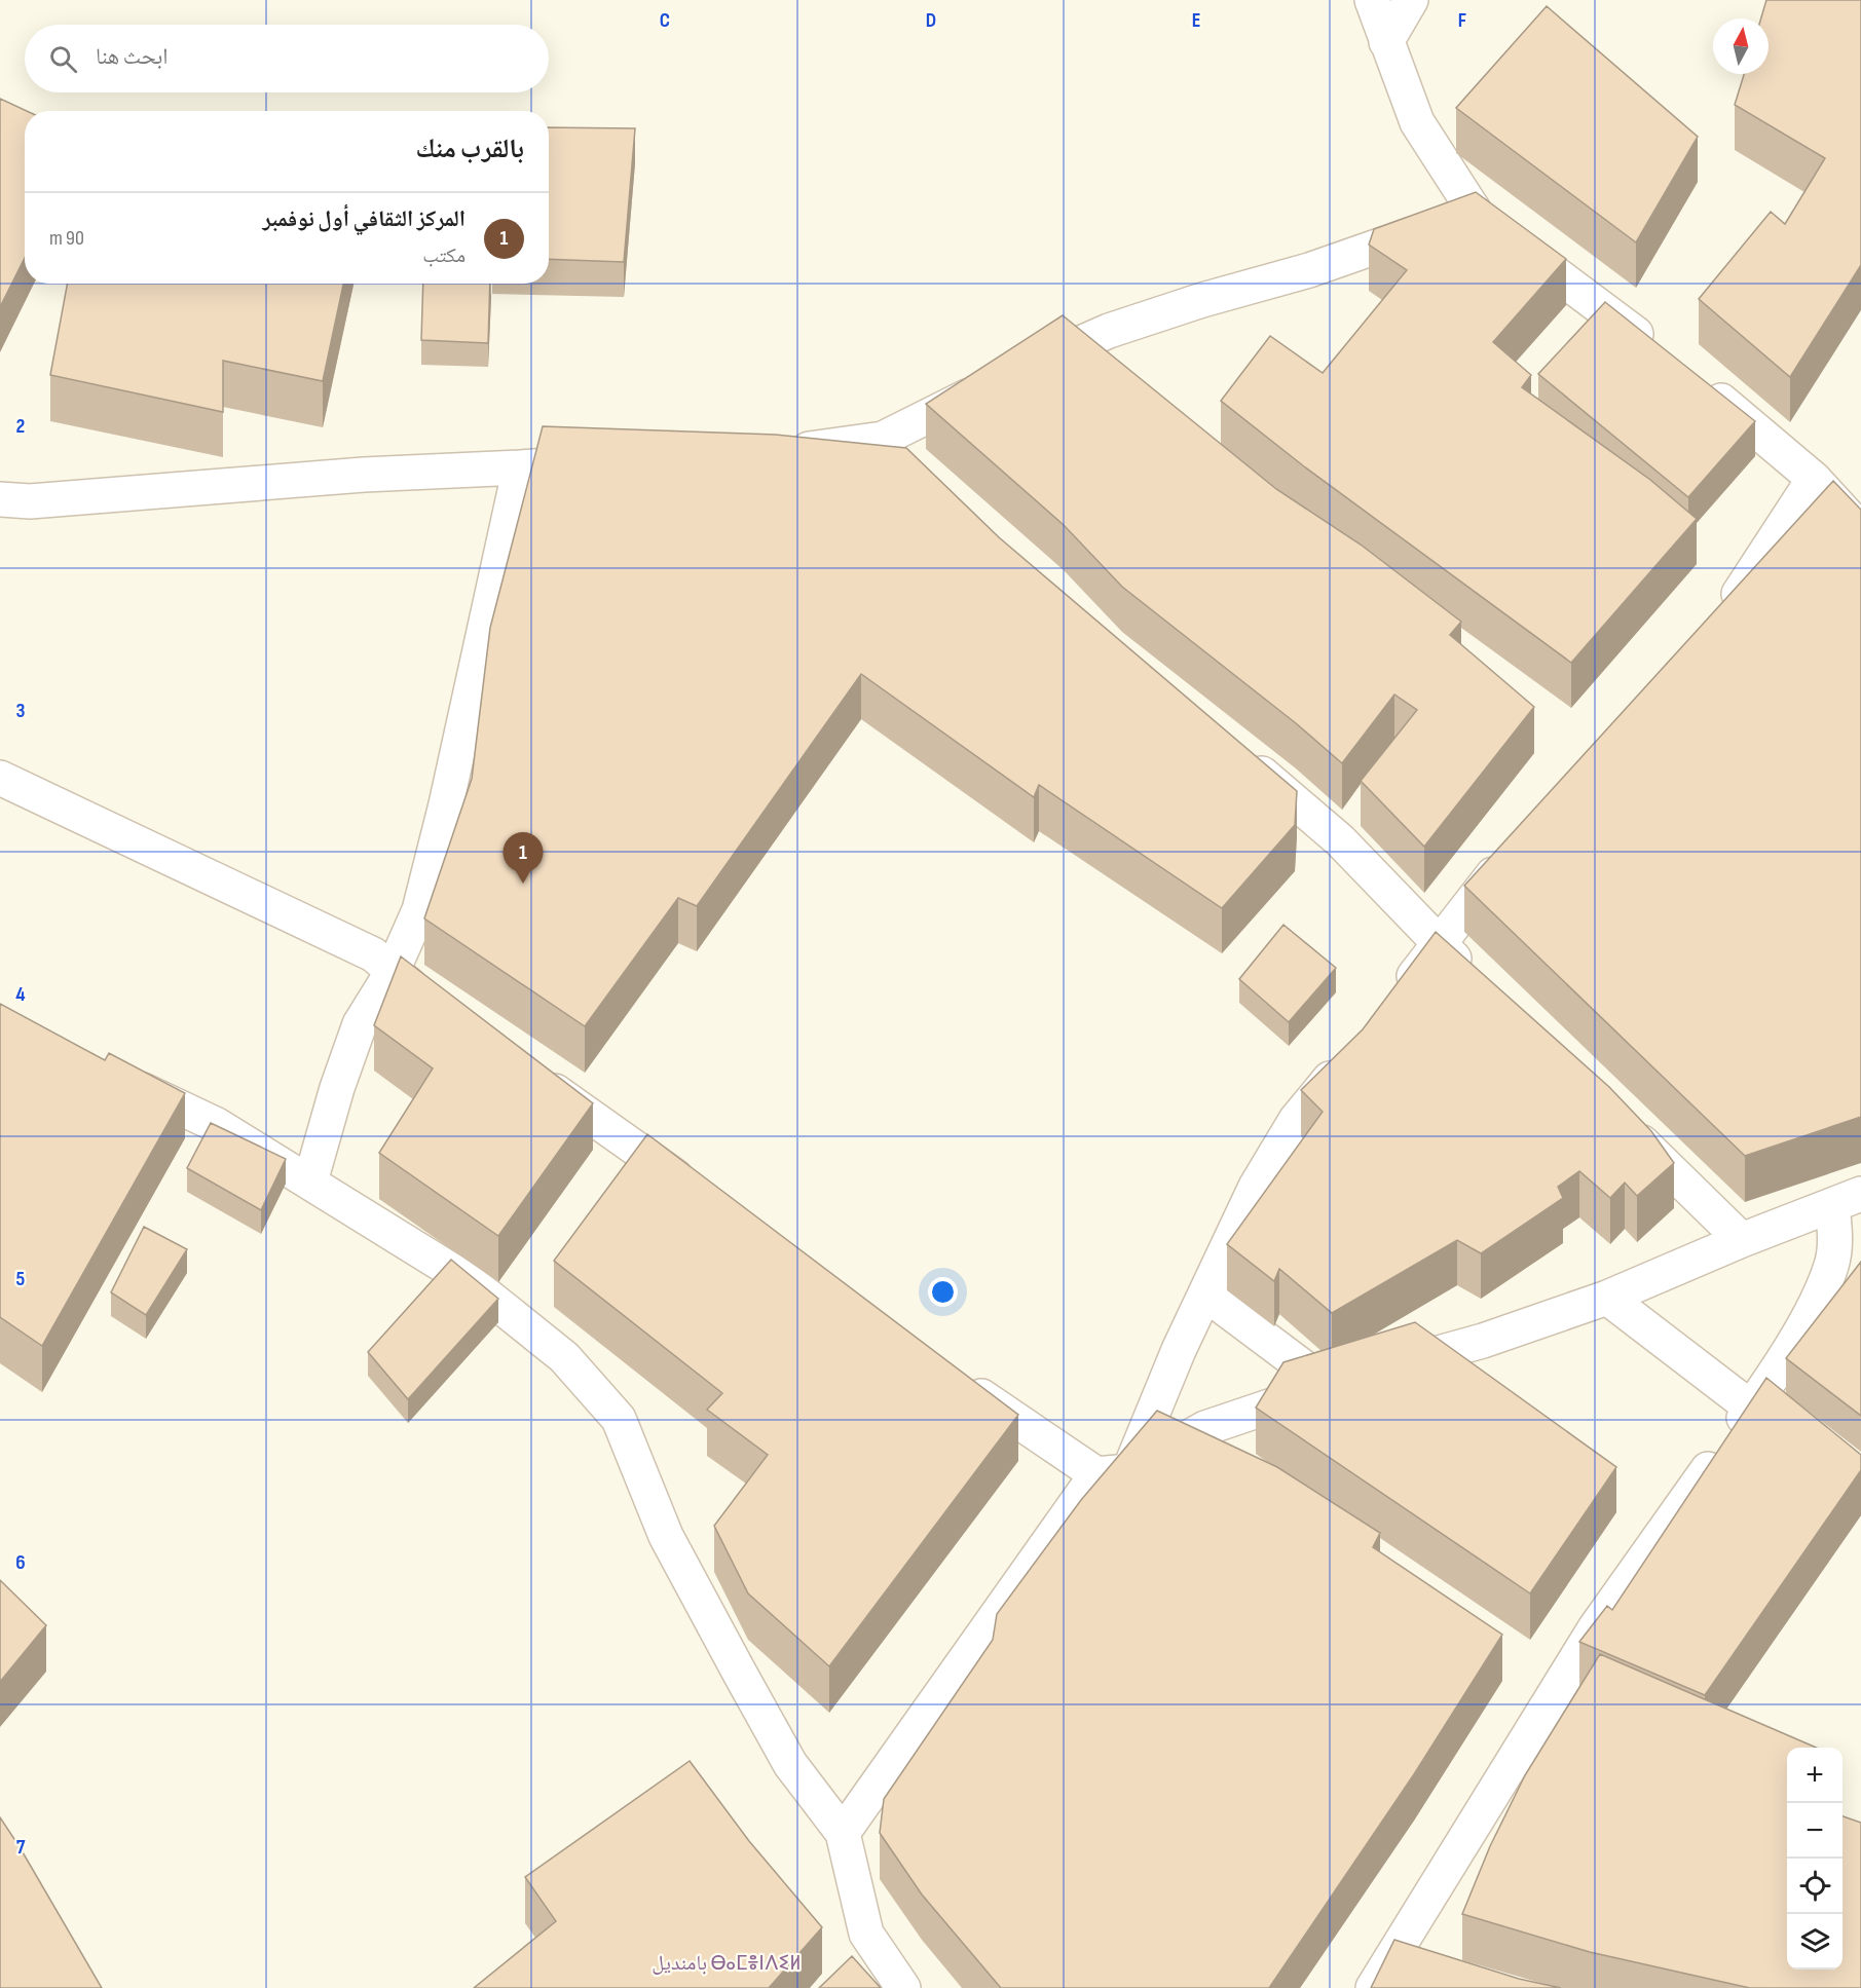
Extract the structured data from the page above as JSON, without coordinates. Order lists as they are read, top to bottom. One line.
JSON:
{"districts":["بامنديل ⴱⴰⵎⴻⵏⴷⵉⵍ"],"north":"top","page":{"search":"ابحث هنا","heading":"بالقرب منك","list":[{"mark":"1","name":"المركز الثقافي أول نوفمبر","note":"مكتب","value":"90 m"}],"pins":"1","map_buttons":["+","−"]},"grid":{"columns":["C","D","E","F"],"rows":["2","3","4","5","6","7"]}}
